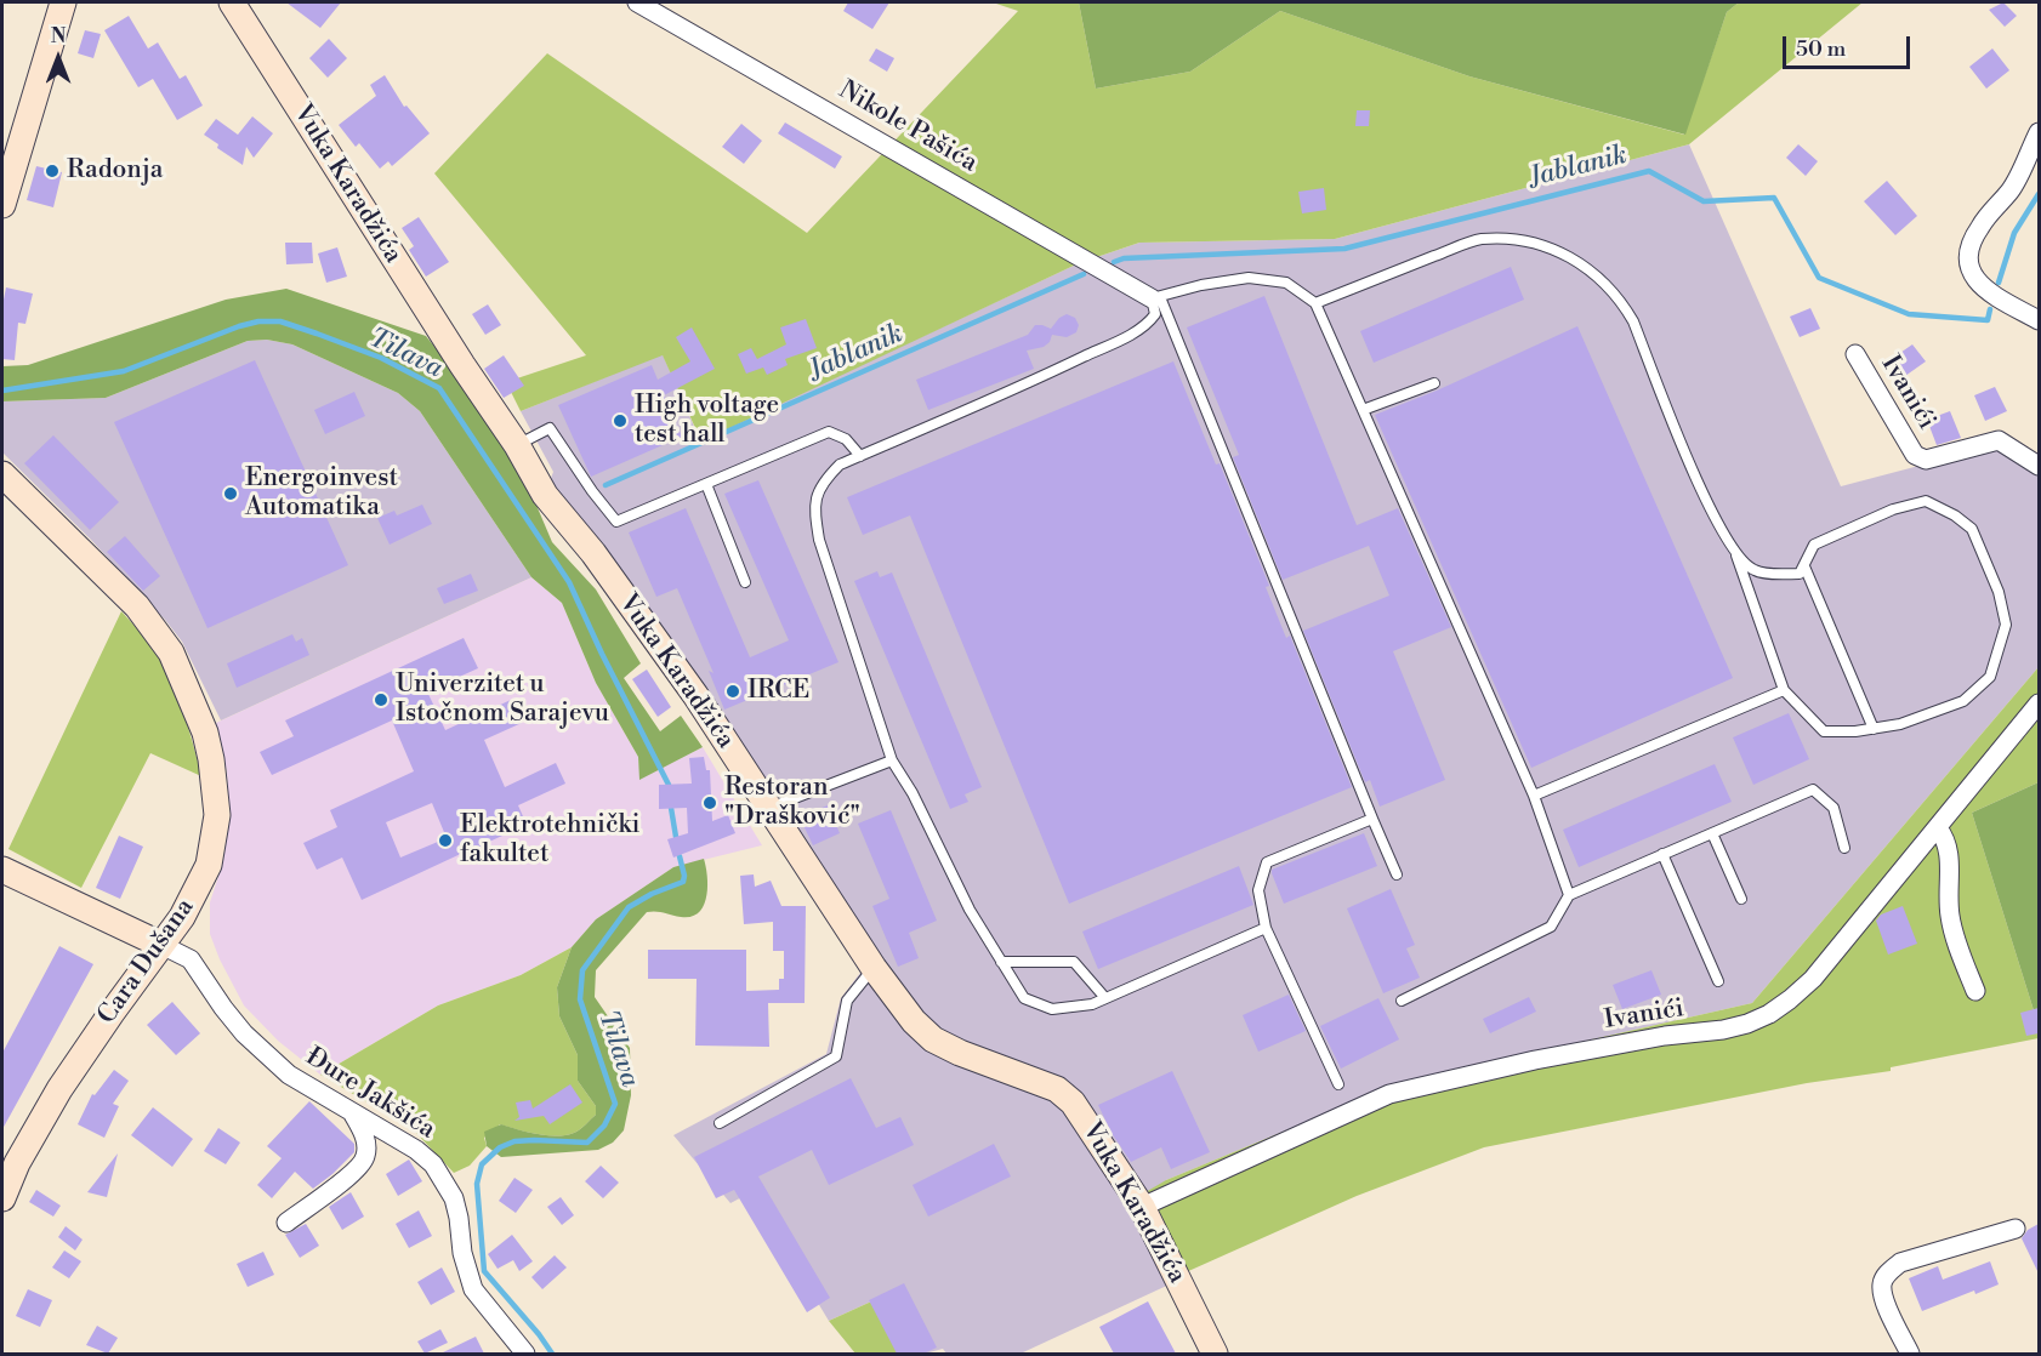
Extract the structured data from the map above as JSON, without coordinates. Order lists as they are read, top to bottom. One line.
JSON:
{"streets":{"street":["Nikole Pašića","Vuka Karadžića","Ivanići","Cara Dušana","Đure Jakšića"]},"crossings":[["Vuka Karadžića","Ivanići"],["Cara Dušana","Đure Jakšića"]],"water":["Jablanik","Tilava"],"places":["Radonja","High voltage test hall","Energoinvest Automatika","IRCE","Univerzitet u Istočnom Sarajevu","Restoran \"Drašković\"","Elektrotehnički fakultet"],"scale_bar":"50 m","north":"top"}
